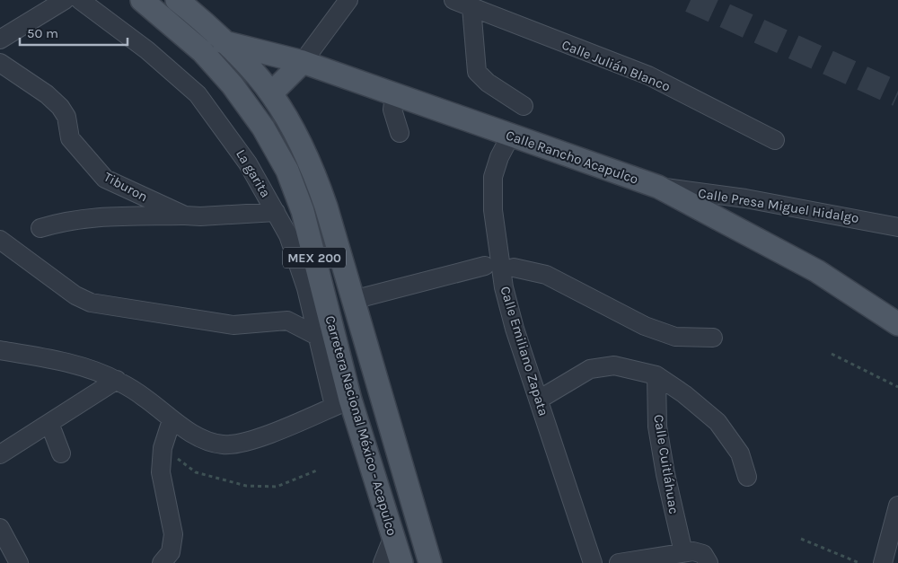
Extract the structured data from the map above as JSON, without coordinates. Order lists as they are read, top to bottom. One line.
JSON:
{"streets":{"main road":["Calle Rancho Acapulco","MEX 200","Carretera Nacional México - Acapulco"],"street":["Calle Julián Blanco","La garita","Tiburon","Calle Presa Miguel Hidalgo","Calle Emiliano Zapata","Calle Cuitláhuac"]},"crossings":[["Calle Rancho Acapulco","Calle Presa Miguel Hidalgo"],["Calle Rancho Acapulco","Calle Emiliano Zapata"],["Calle Rancho Acapulco","Carretera Nacional México - Acapulco"],["La garita","Tiburon"],["La garita","Carretera Nacional México - Acapulco"]],"scale_bar":"50 m"}
